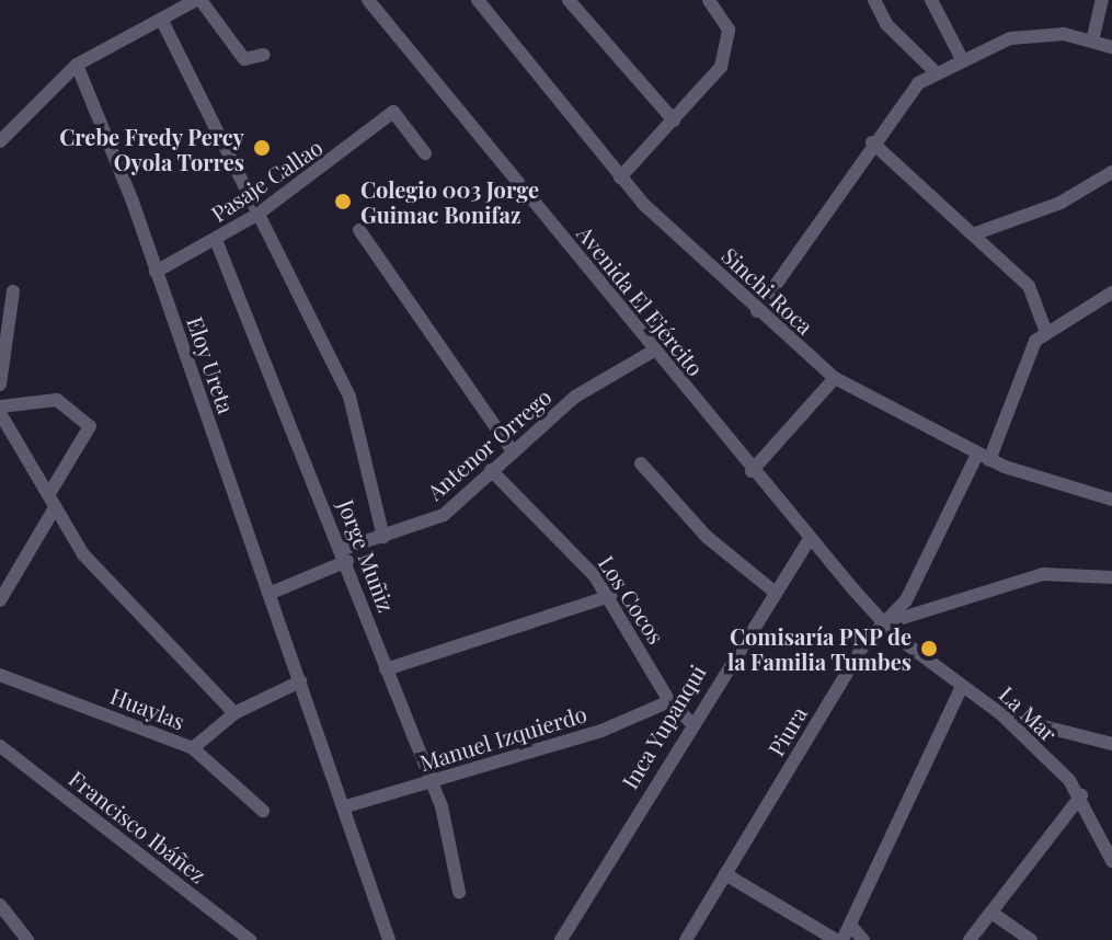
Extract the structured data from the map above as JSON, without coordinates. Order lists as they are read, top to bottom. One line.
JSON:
{"streets":{"street":["Pasaje Callao","Sinchi Roca","Avenida El Ejército","Eloy Ureta","Antenor Orrego","Jorge Muñiz","Los Cocos","Huaylas","La Mar","Inca Yupanqui","Piura","Manuel Izquierdo","Francisco Ibáñez"]},"crossings":[["Pasaje Callao","Eloy Ureta"],["Pasaje Callao","Jorge Muñiz"],["Sinchi Roca","Piura"],["Avenida El Ejército","Antenor Orrego"],["Avenida El Ejército","La Mar"],["Avenida El Ejército","Inca Yupanqui"],["Avenida El Ejército","Piura"],["Eloy Ureta","Antenor Orrego"],["Eloy Ureta","Manuel Izquierdo"],["Antenor Orrego","Jorge Muñiz"],["Antenor Orrego","Los Cocos"],["Jorge Muñiz","Manuel Izquierdo"],["Los Cocos","Inca Yupanqui"],["Los Cocos","Manuel Izquierdo"],["La Mar","Piura"]],"places":["Crebe Fredy Percy Oyola Torres","Colegio 003 Jorge Guimac Bonifaz","Comisaría PNP de la Familia Tumbes"]}
